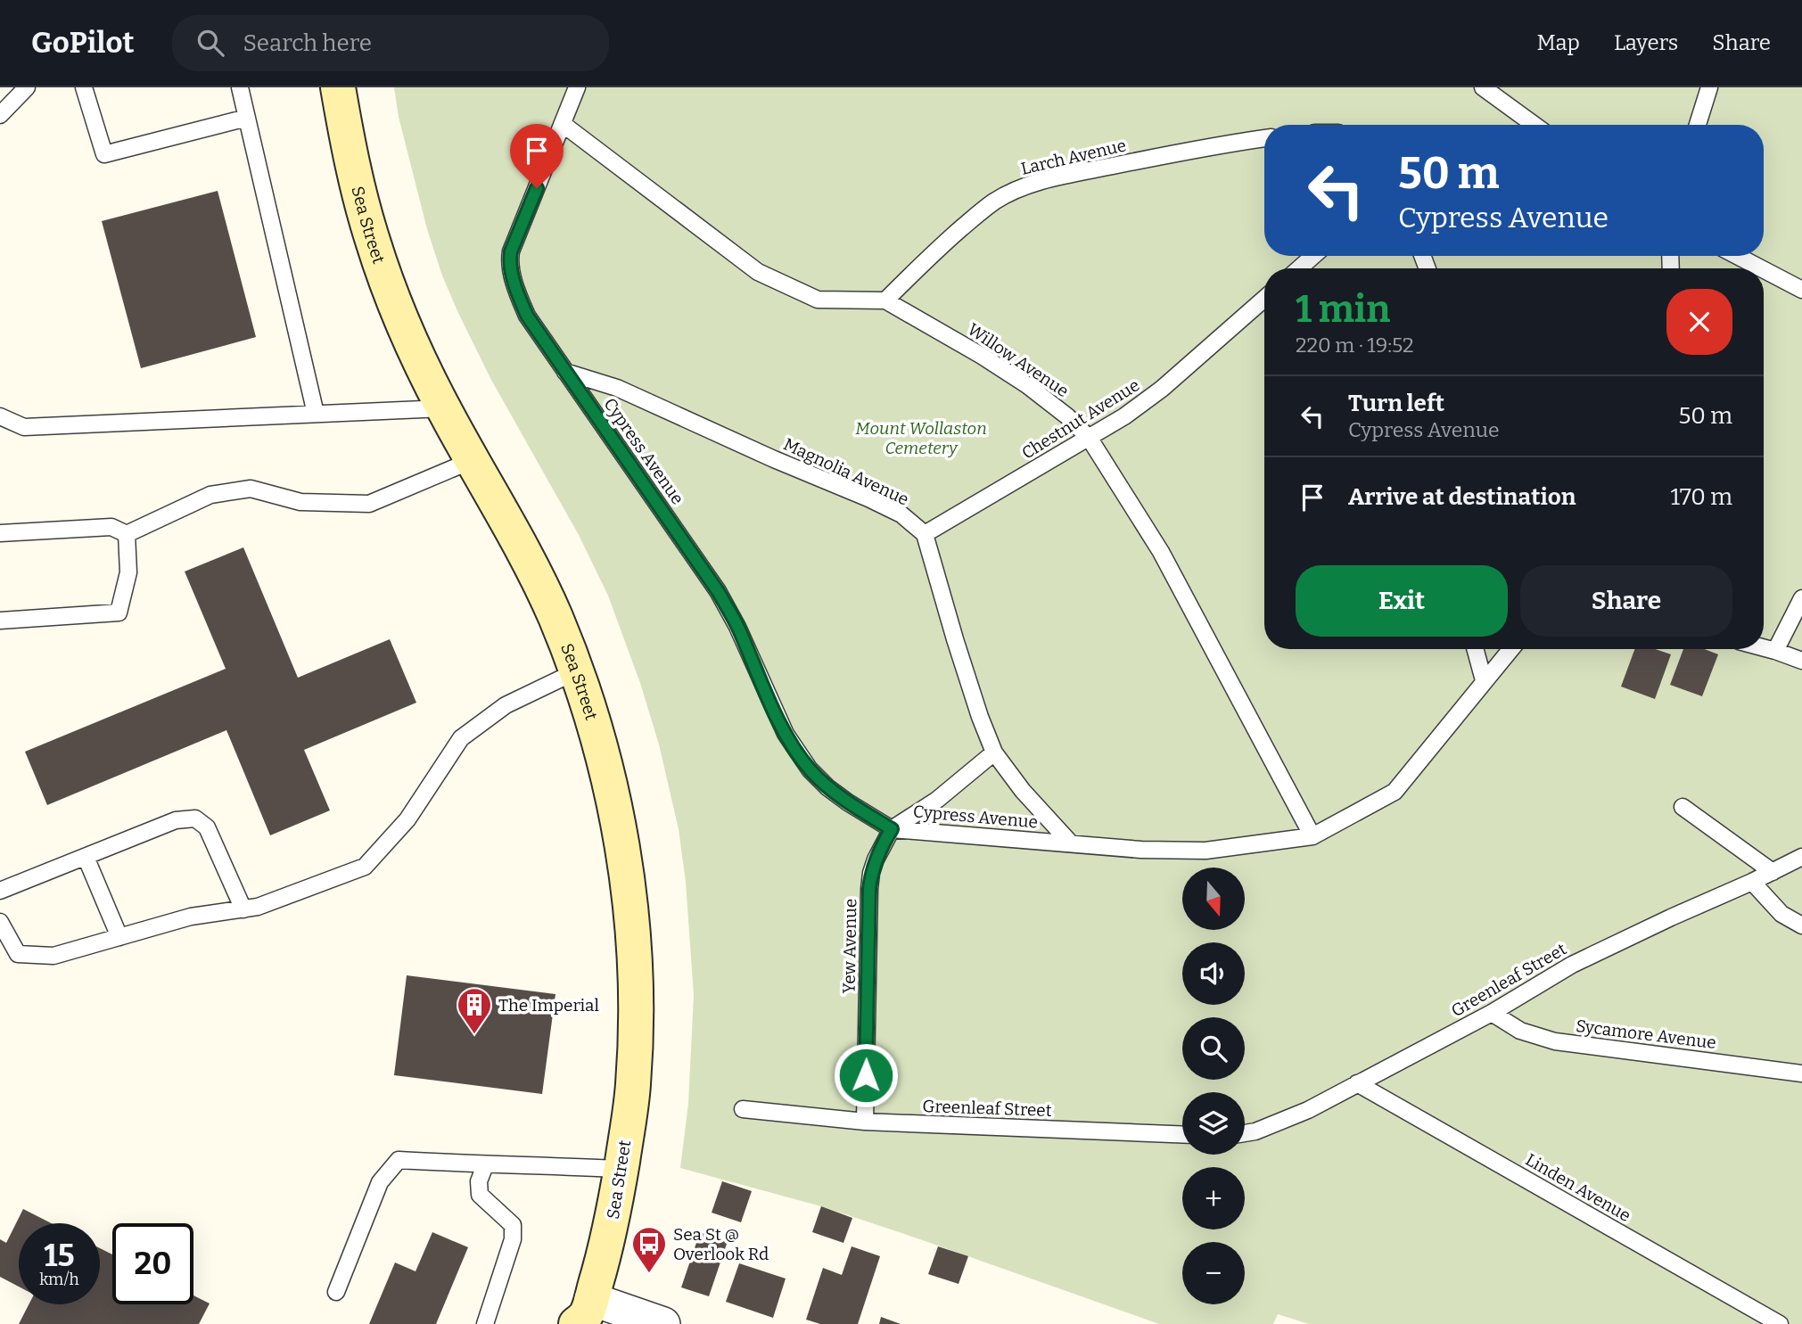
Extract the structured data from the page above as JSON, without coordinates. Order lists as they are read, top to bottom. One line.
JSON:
{"streets":{"main road":["Sea Street"],"lane":["Larch Avenue","Willow Avenue","Chestnut Avenue","Cypress Avenue","Magnolia Avenue","Yew Avenue","Greenleaf Street","Sycamore Avenue","Linden Avenue"]},"crossings":[["Larch Avenue","Willow Avenue"],["Willow Avenue","Chestnut Avenue"],["Willow Avenue","Cypress Avenue"],["Chestnut Avenue","Magnolia Avenue"],["Cypress Avenue","Magnolia Avenue"],["Cypress Avenue","Yew Avenue"],["Yew Avenue","Greenleaf Street"],["Greenleaf Street","Sycamore Avenue"],["Greenleaf Street","Linden Avenue"]],"parks":["Mount Wollaston Cemetery"],"places":{"building":["The Imperial"],"bus stop":["Sea St @ Overlook Rd"]},"north":"bottom","page":{"header":"GoPilot","search":"Search here","nav":["Map","Layers","Share"],"turn":["50 m","Cypress Avenue"],"heading":["1 min","220 m · 19:52"],"list":[{"name":"Turn left","note":"Cypress Avenue","value":"50 m"},{"name":"Arrive at destination","value":"170 m"}],"buttons":["Exit","Share"],"map_buttons":["+","−"],"speed":"15 km/h","limit":"20"}}
